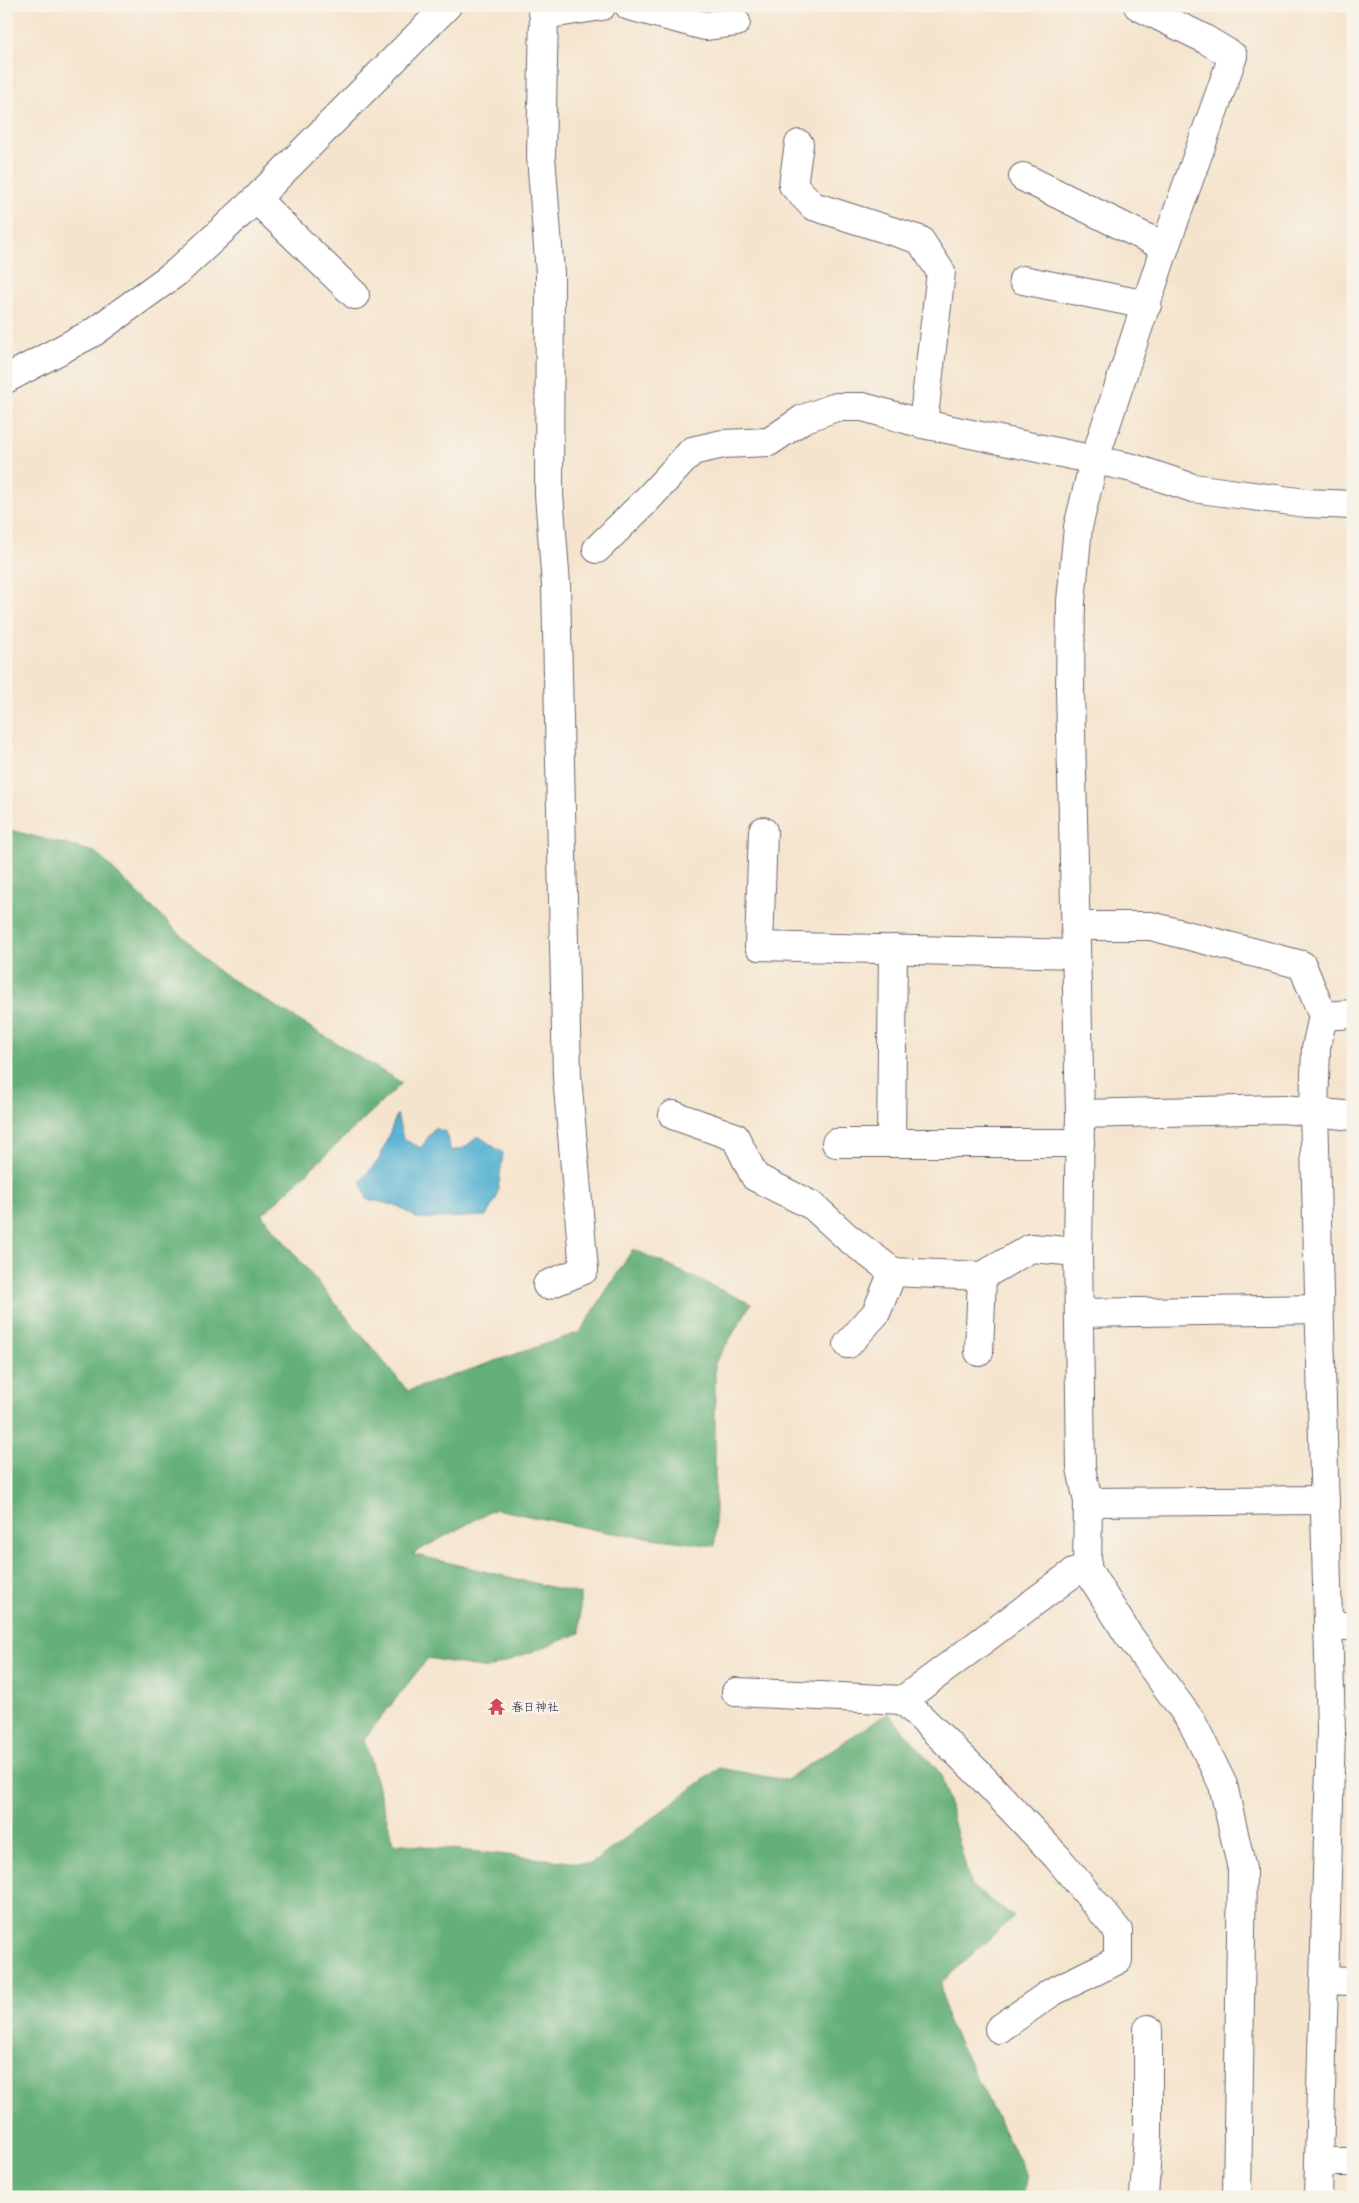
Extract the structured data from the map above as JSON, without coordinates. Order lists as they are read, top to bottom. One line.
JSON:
{"places":{"temple":["春日神社"]}}
